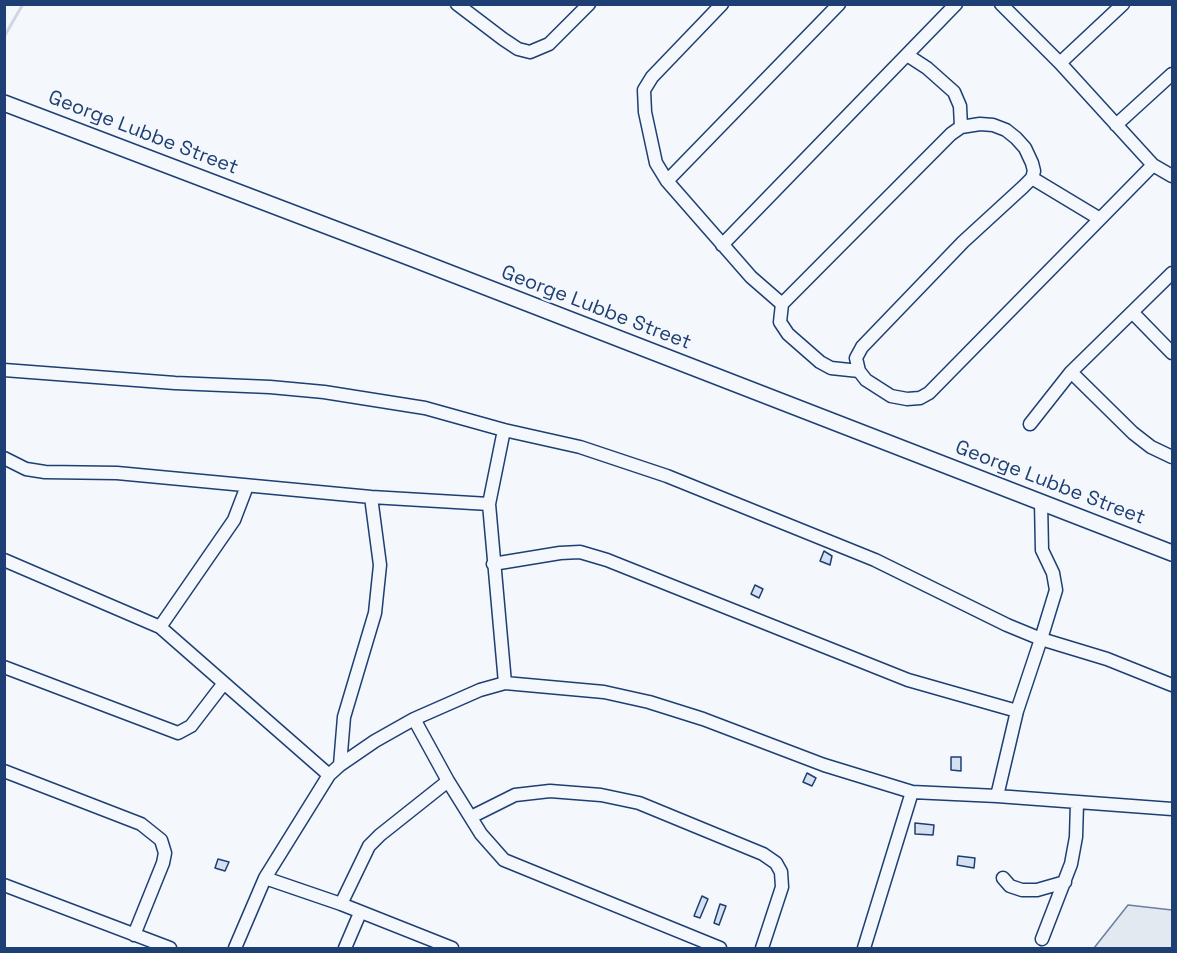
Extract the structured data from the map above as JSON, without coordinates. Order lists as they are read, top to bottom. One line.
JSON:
{"streets":{"main road":["George Lubbe Street"]}}
